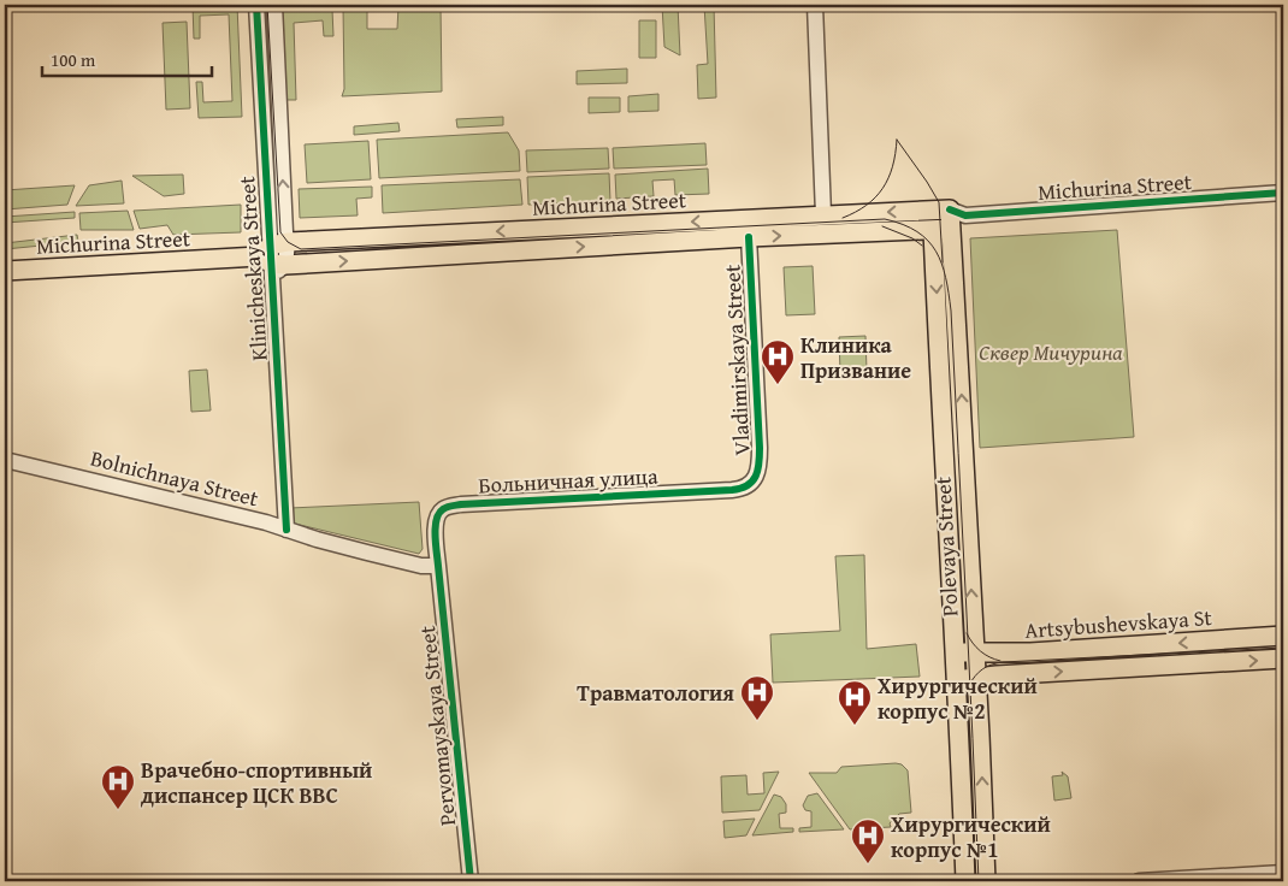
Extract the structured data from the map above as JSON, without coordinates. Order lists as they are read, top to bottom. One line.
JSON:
{"streets":{"main road":["Michurina Street","Polevaya Street","Artsybushevskaya St"],"street":["Klinicheskaya Street","Vladimirskaya Street","Bolnichnaya Street","Больничная улица","Pervomayskaya Street"]},"crossings":[["Michurina Street","Klinicheskaya Street"],["Michurina Street","Vladimirskaya Street"],["Michurina Street","Polevaya Street"],["Klinicheskaya Street","Bolnichnaya Street"],["Vladimirskaya Street","Больничная улица"],["Bolnichnaya Street","Больничная улица"],["Bolnichnaya Street","Pervomayskaya Street"],["Больничная улица","Pervomayskaya Street"],["Polevaya Street","Artsybushevskaya St"]],"parks":["Сквер Мичурина"],"places":{"hospital":["Клиника Призвание","Травматология","Хирургический корпус №2","Врачебно-спортивный диспансер ЦСК ВВС","Хирургический корпус №1"]},"scale_bar":"100 m"}
